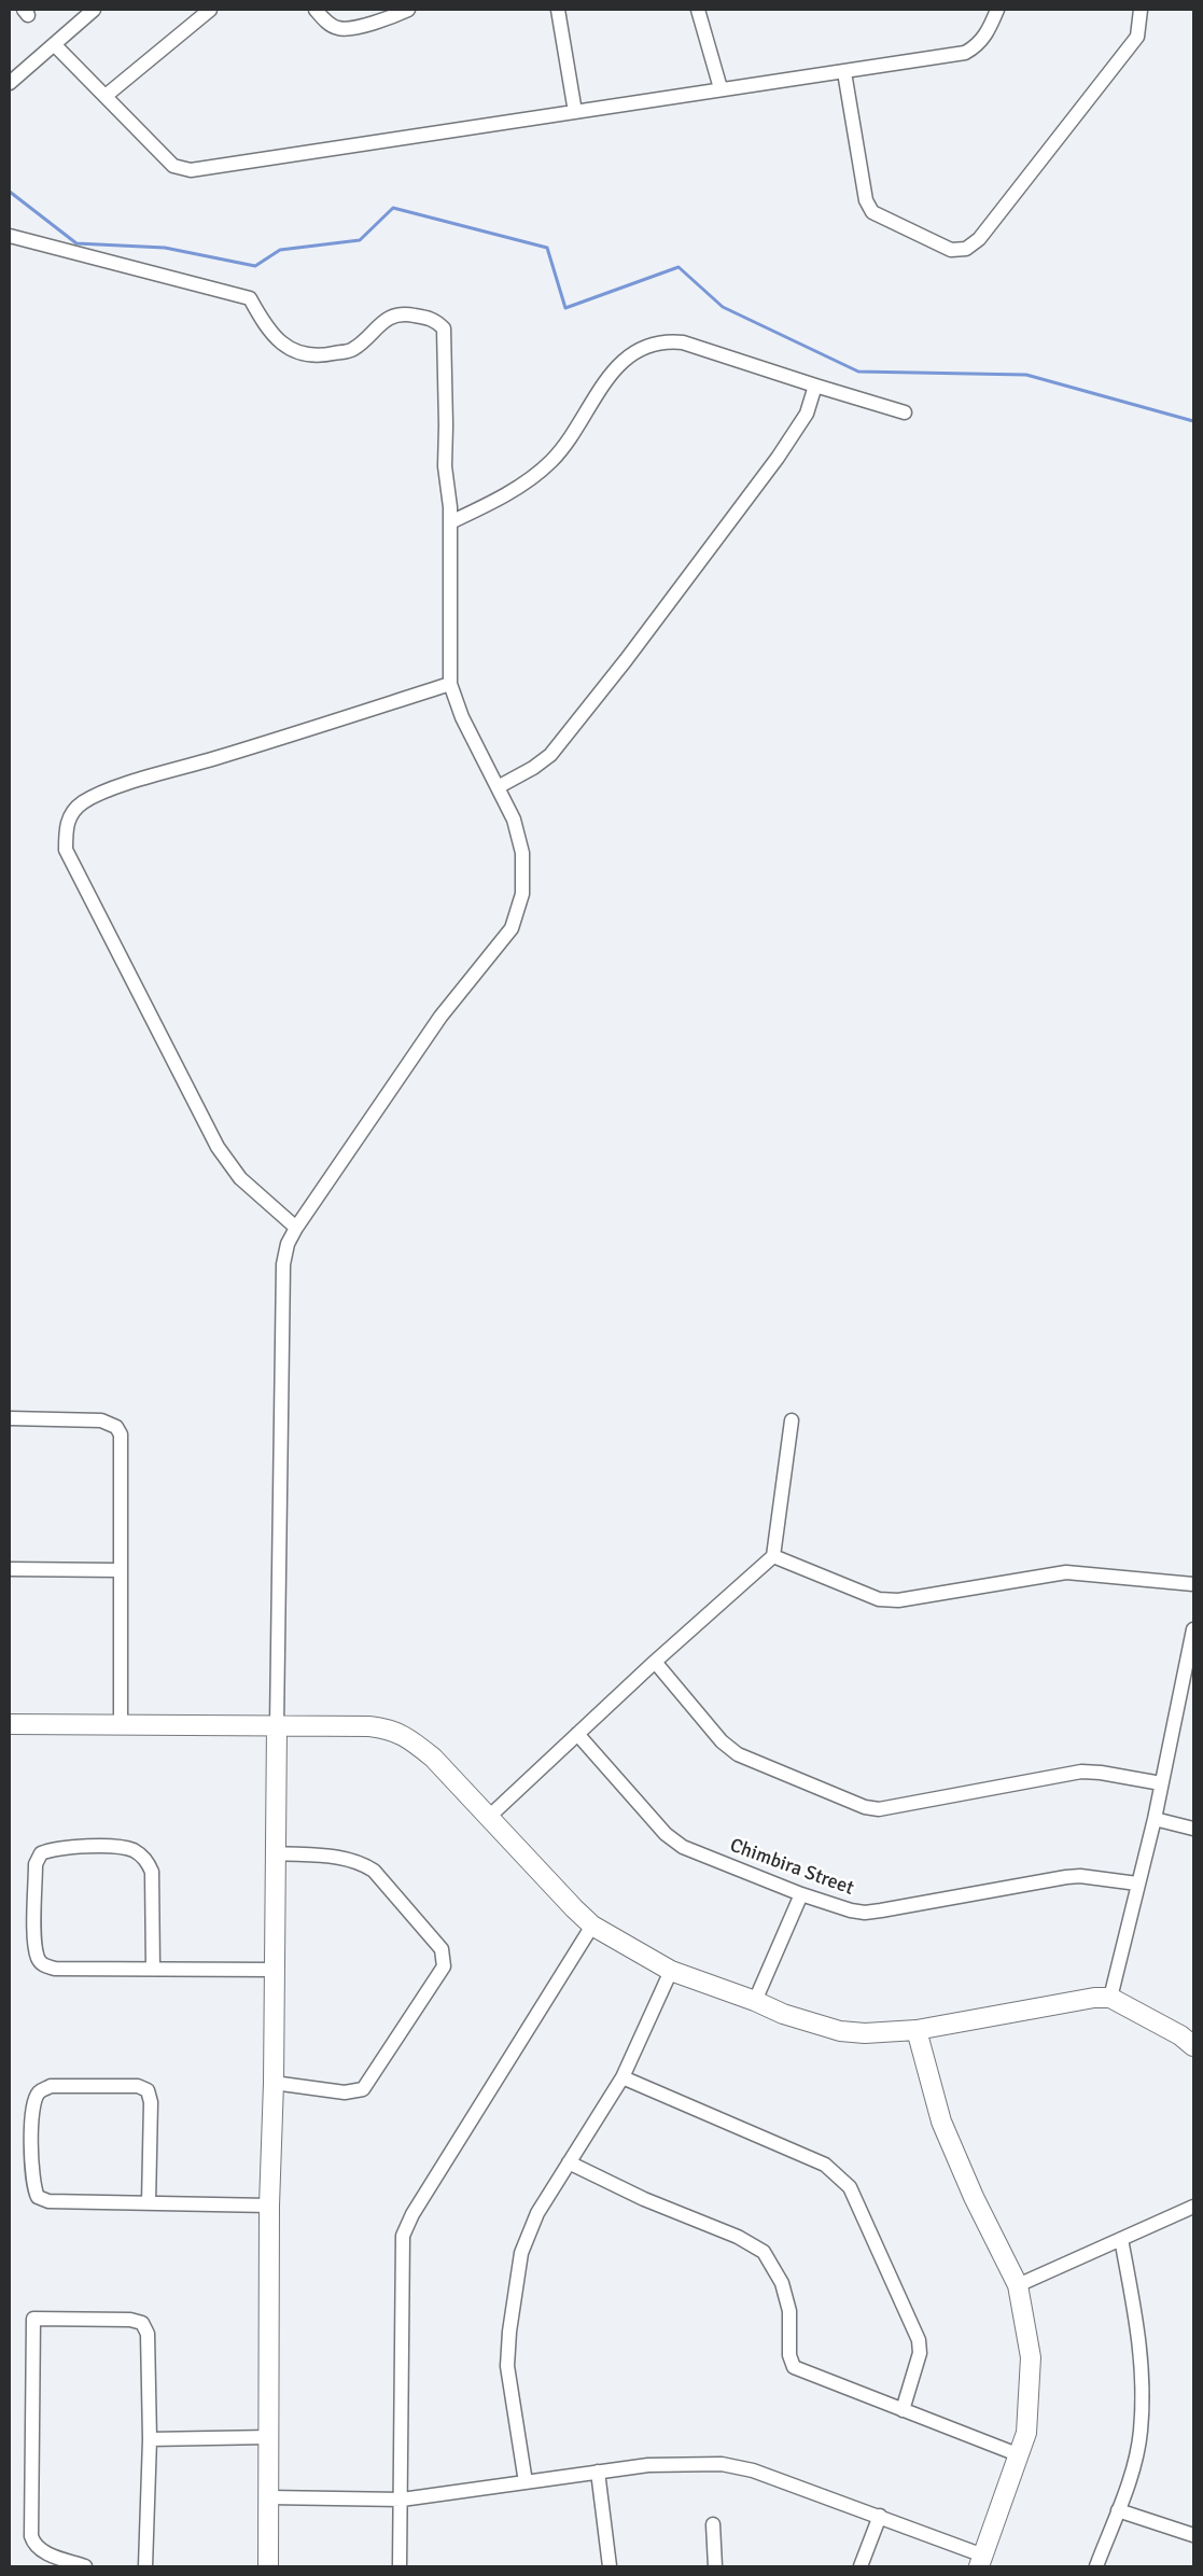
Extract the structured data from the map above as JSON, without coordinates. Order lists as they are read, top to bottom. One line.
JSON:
{"streets":{"street":["Chimbira Street"]}}
